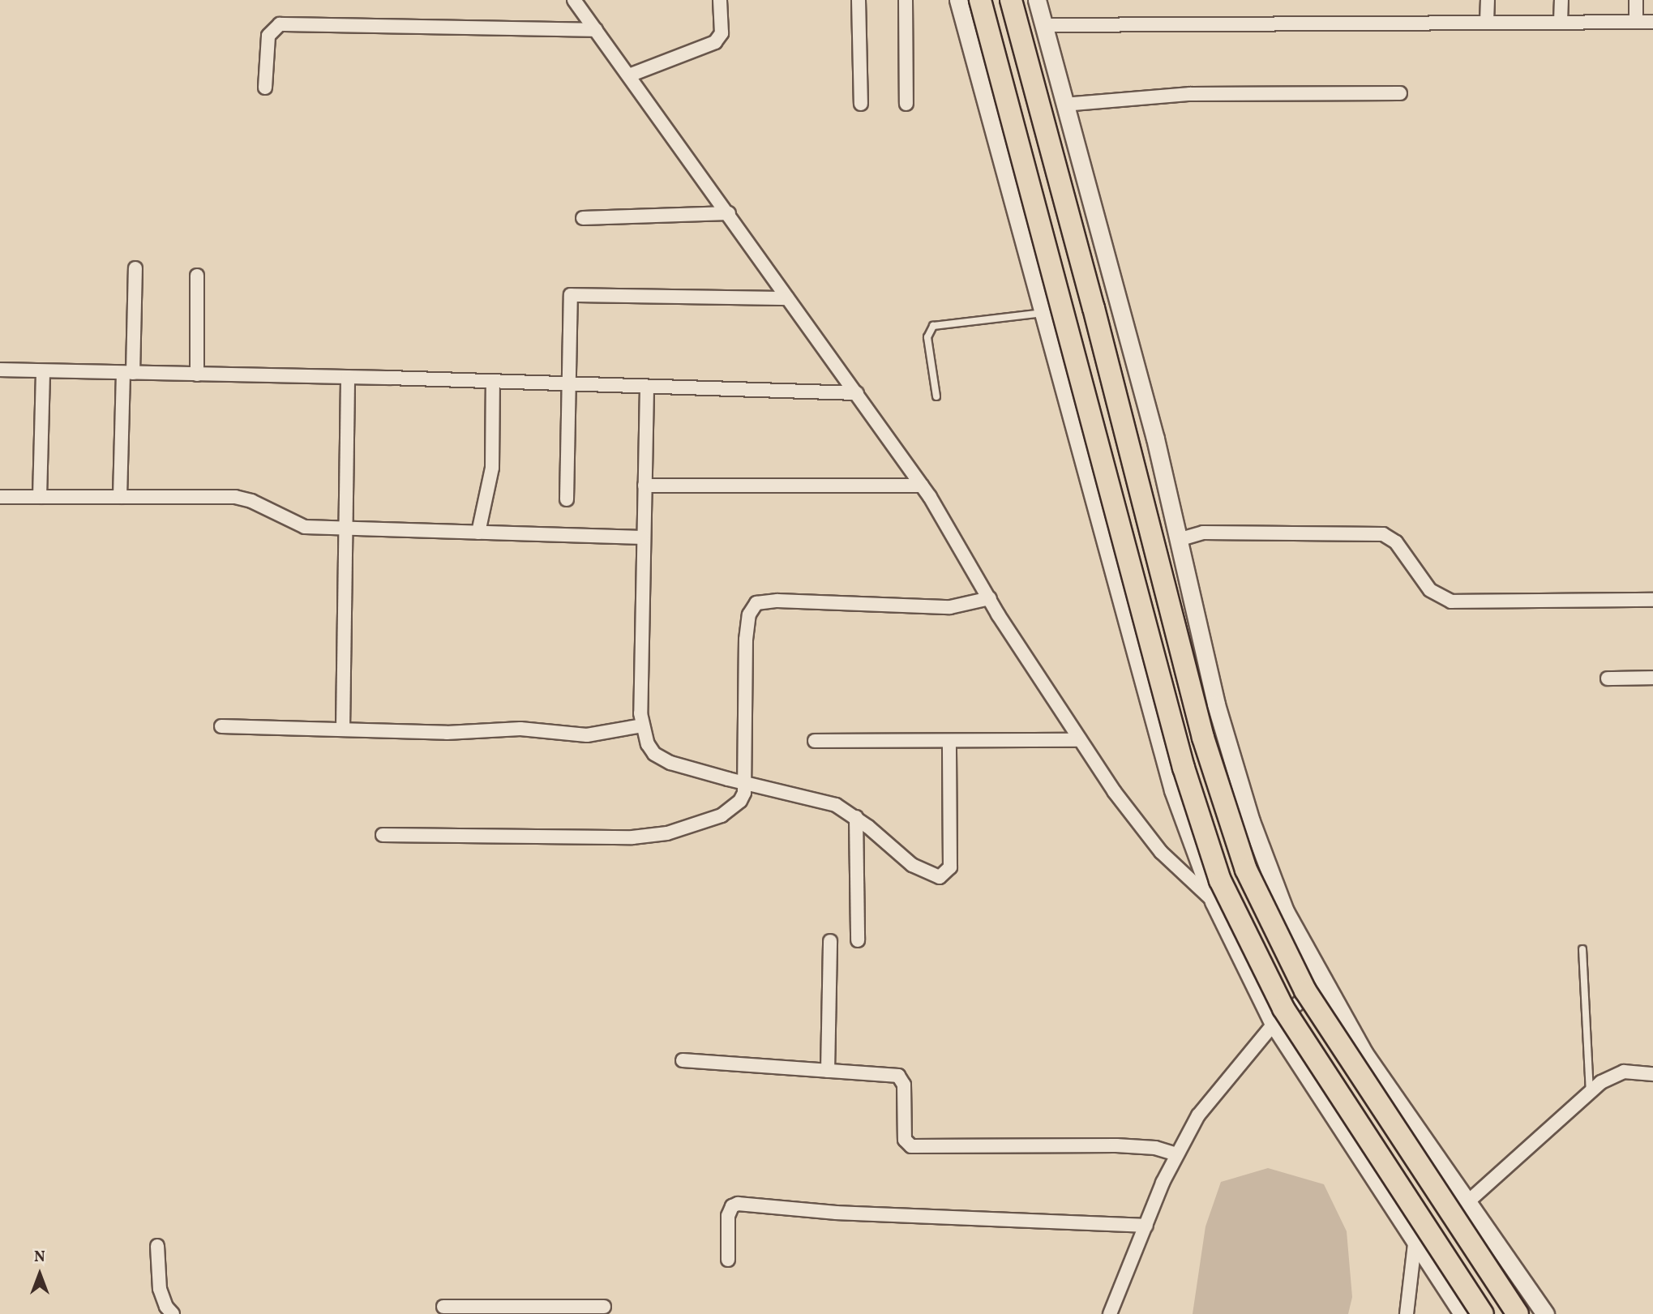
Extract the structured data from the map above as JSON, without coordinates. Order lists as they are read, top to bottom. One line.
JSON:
{"north":"top"}
